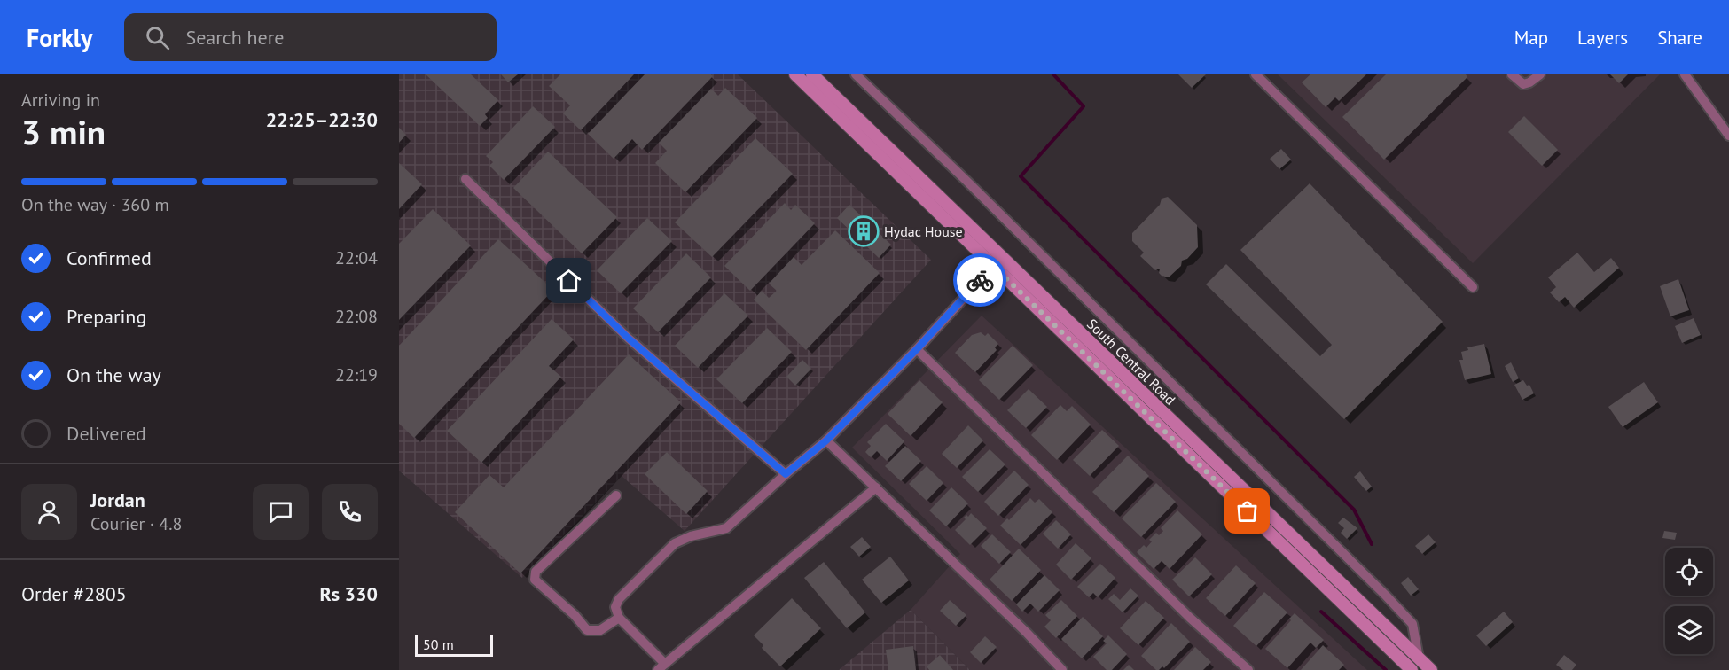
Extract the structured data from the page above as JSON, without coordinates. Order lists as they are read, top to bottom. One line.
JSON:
{"streets":{"main road":["South Central Road"]},"places":{"building":["Hydac House"]},"scale_bar":"50 m","page":{"header":"Forkly","search":"Search here","nav":["Map","Layers","Share"],"heading":["3 min","Arriving in","22:25–22:30"],"panel":["Jordan","Courier · 4.8","Order #2805","Rs 330"],"bar":"On the way · 360 m","list":[["Confirmed","22:04"],["Preparing","22:08"],["On the way","22:19"],"Delivered"],"scale":"50 m"}}
